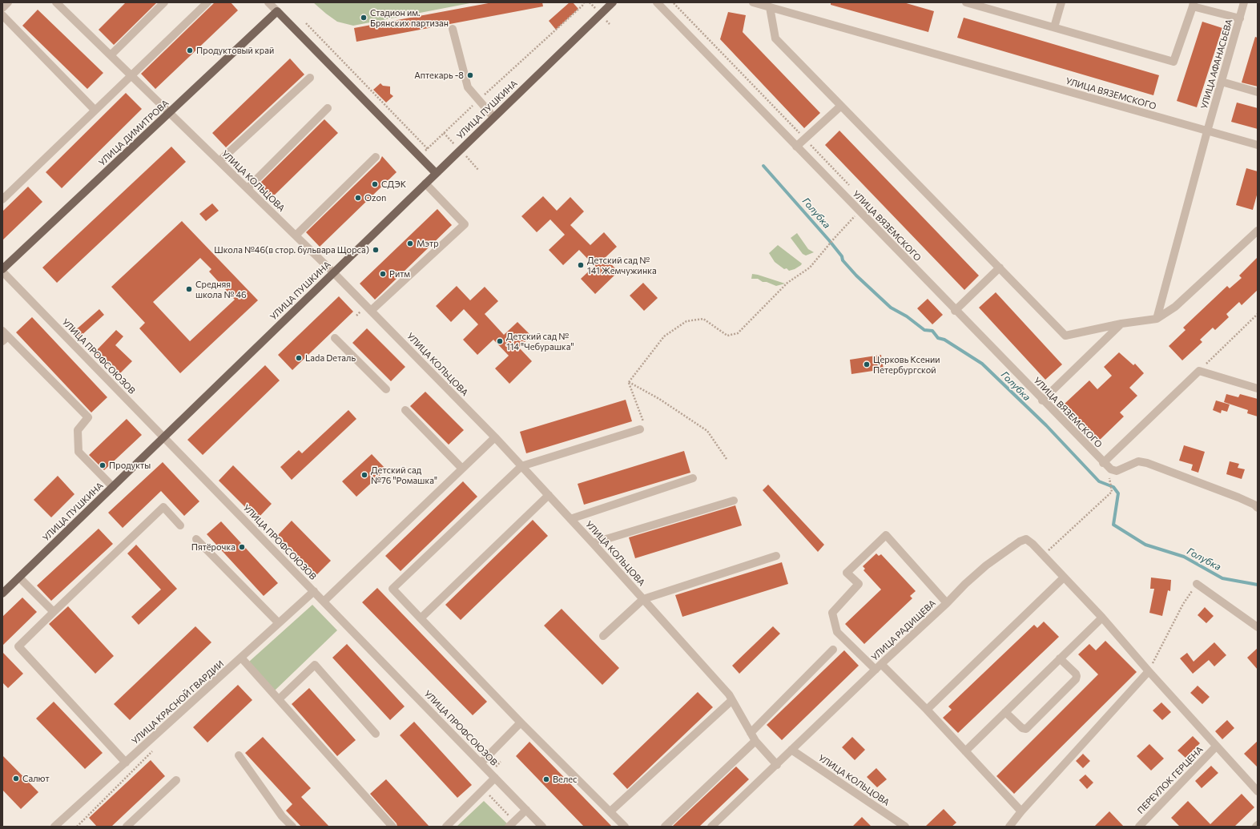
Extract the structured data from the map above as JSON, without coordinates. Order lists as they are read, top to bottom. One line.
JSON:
{"streets":{"main road":["УЛИЦА ПУШКИНА","УЛИЦА ДИМИТРОВА"],"street":["УЛИЦА АФАНАСЬЕВА","УЛИЦА ВЯЗЕМСКОГО","УЛИЦА КОЛЬЦОВА","УЛИЦА ПРОФСОЮЗОВ","УЛИЦА РАДИЩЕВА","УЛИЦА КРАСНОЙ ГВАРДИИ","ПЕРЕУЛОК ГЕРЦЕНА"]},"crossings":[["УЛИЦА АФАНАСЬЕВА","УЛИЦА ВЯЗЕМСКОГО"],["УЛИЦА ПУШКИНА","УЛИЦА КОЛЬЦОВА"],["УЛИЦА ПУШКИНА","УЛИЦА ПРОФСОЮЗОВ"],["УЛИЦА ДИМИТРОВА","УЛИЦА КОЛЬЦОВА"],["УЛИЦА КОЛЬЦОВА","УЛИЦА РАДИЩЕВА"],["УЛИЦА ПРОФСОЮЗОВ","УЛИЦА КРАСНОЙ ГВАРДИИ"],["УЛИЦА РАДИЩЕВА","ПЕРЕУЛОК ГЕРЦЕНА"]],"water":["Голубка"],"places":["Стадион им. Брянских партизан","Продуктовый край","Аптекарь -8","СДЭК","Ozon","Мэтр","Школа №46(в стор. бульвара Щорса)","Детский сад № 141 Жемчужинка","Ритм","Средняя школа № 46","Детский сад № 114 \"Чебурашка\"","Lada Dеталь","Церковь Ксении Петербургской","Продукты","Детский сад №76 \"Ромашка\"","Пятёрочка","Салют","Велес"]}
